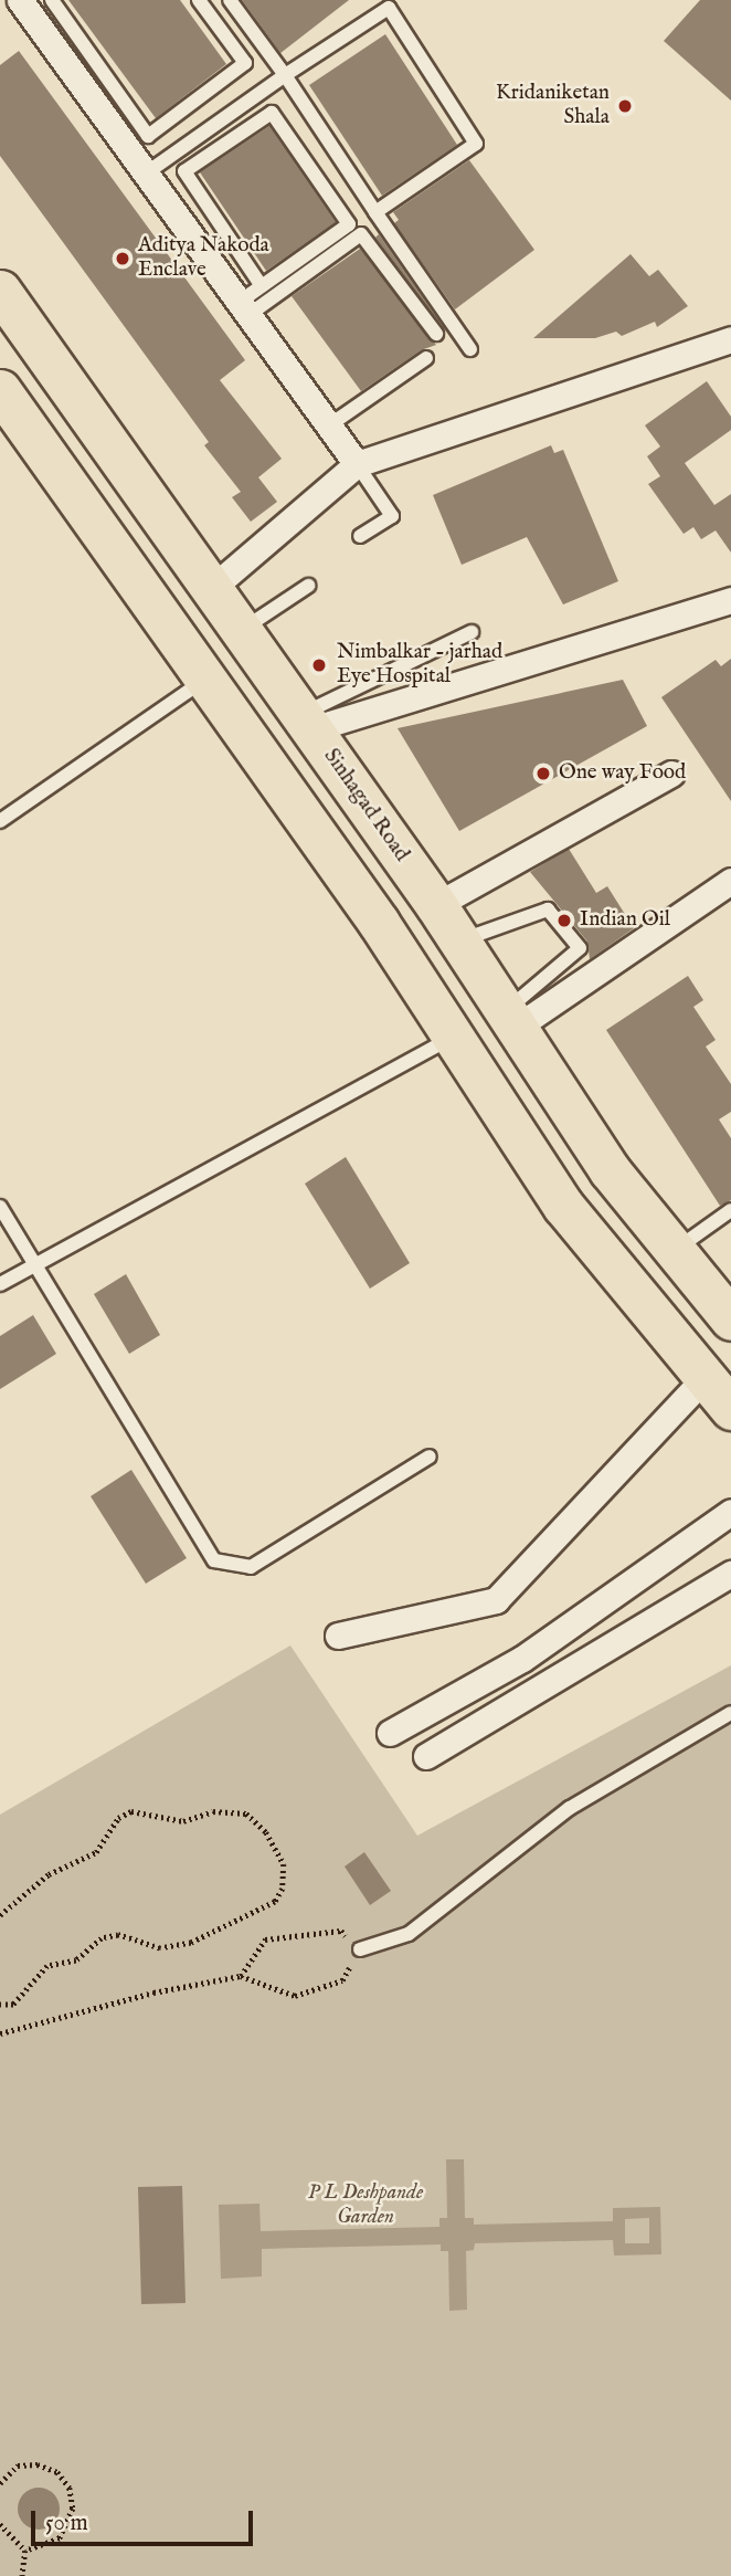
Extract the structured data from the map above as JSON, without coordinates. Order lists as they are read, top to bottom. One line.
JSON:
{"streets":{"main road":["Sinhagad Road"]},"parks":["P L Deshpande Garden"],"places":["Kridaniketan Shala","Aditya Nakoda Enclave","Nimbalkar - jarhad Eye Hospital","One way Food","Indian Oil"],"scale_bar":"50 m"}
